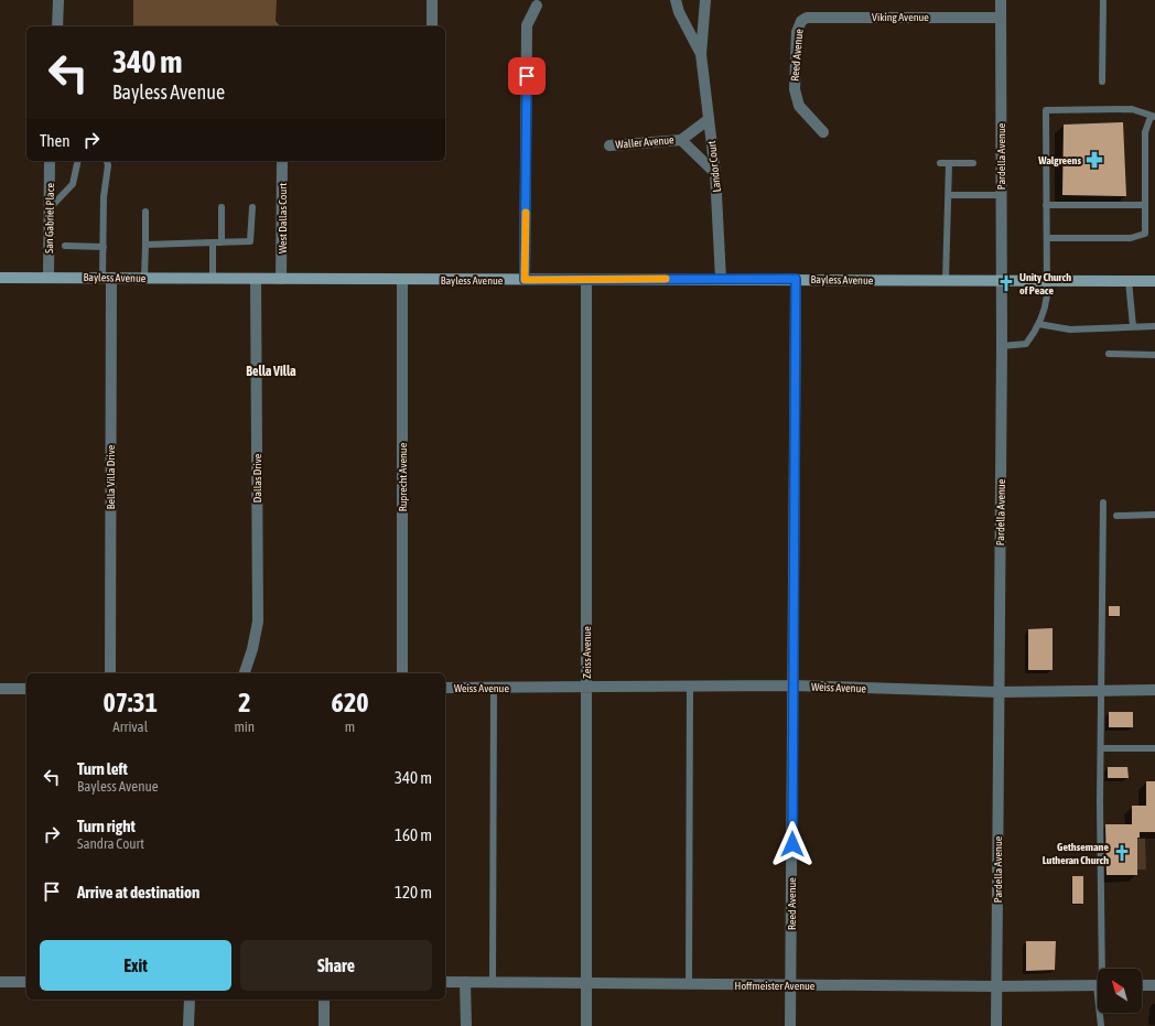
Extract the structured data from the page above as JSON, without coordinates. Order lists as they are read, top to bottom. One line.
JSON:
{"streets":{"main road":["Bayless Avenue"],"street":["Viking Avenue","Reed Avenue","Waller Avenue","Pardella Avenue","Landor Court","San Gabriel Place","West Dallas Court","Bella Villa Drive","Ruprecht Avenue","Dallas Drive","Zeiss Avenue","Weiss Avenue","Hoffmeister Avenue"]},"crossings":[["Viking Avenue","Reed Avenue"],["Viking Avenue","Pardella Avenue"],["Reed Avenue","Bayless Avenue"],["Reed Avenue","Weiss Avenue"],["Reed Avenue","Hoffmeister Avenue"],["Waller Avenue","Landor Court"],["Pardella Avenue","Bayless Avenue"],["Pardella Avenue","Weiss Avenue"],["Pardella Avenue","Hoffmeister Avenue"],["Landor Court","Bayless Avenue"],["San Gabriel Place","Bayless Avenue"],["West Dallas Court","Bayless Avenue"],["Bayless Avenue","Bella Villa Drive"],["Bayless Avenue","Ruprecht Avenue"],["Bayless Avenue","Dallas Drive"],["Bayless Avenue","Zeiss Avenue"],["Zeiss Avenue","Weiss Avenue"],["Zeiss Avenue","Hoffmeister Avenue"]],"districts":["Bella Villa"],"places":{"pharmacy":["Walgreens"],"church":["Unity Church of Peace","Gethsemane Lutheran Church"]},"north":"top left","page":{"turn":["340 m","Bayless Avenue"],"then":"Then","eta":["07:31","Arrival","2","min","620","m"],"list":[{"name":"Turn left","note":"Bayless Avenue","value":"340 m"},{"name":"Turn right","note":"Sandra Court","value":"160 m"},{"name":"Arrive at destination","value":"120 m"}],"buttons":["Exit","Share"]}}
